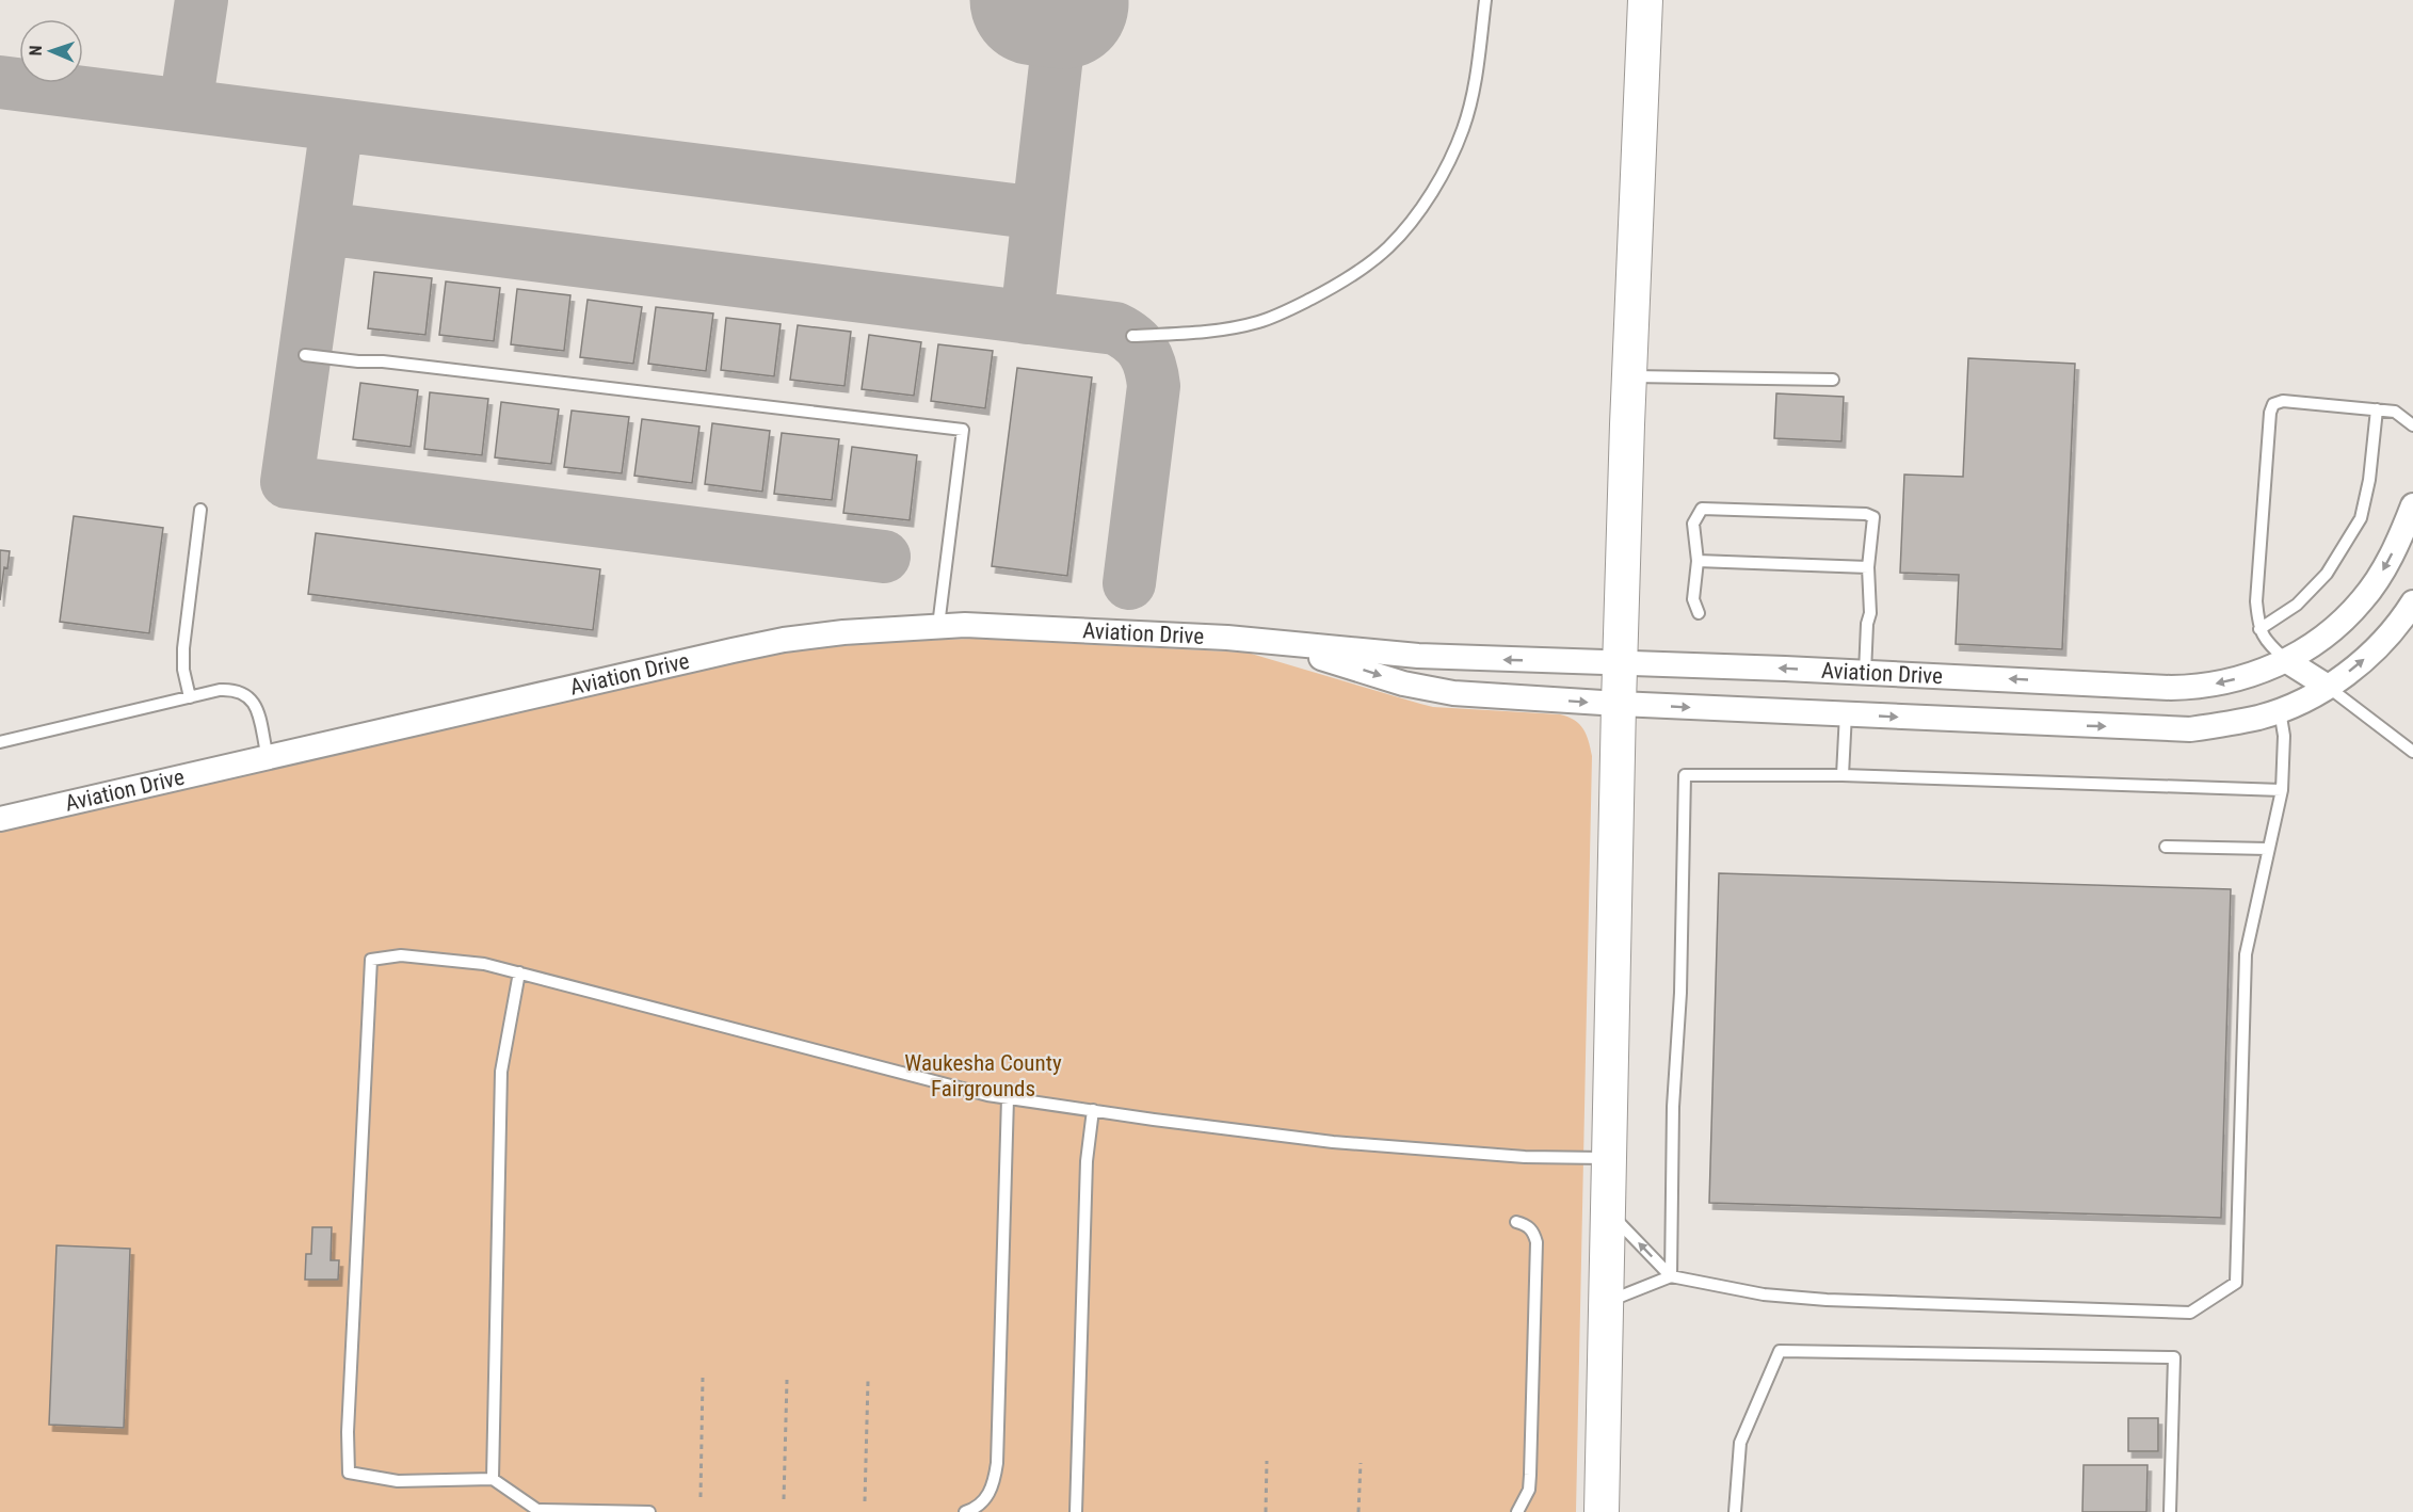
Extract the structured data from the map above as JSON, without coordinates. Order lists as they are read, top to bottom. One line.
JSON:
{"streets":{"street":["Aviation Drive"]},"parks":["Waukesha County Fairgrounds"],"north":"left"}
